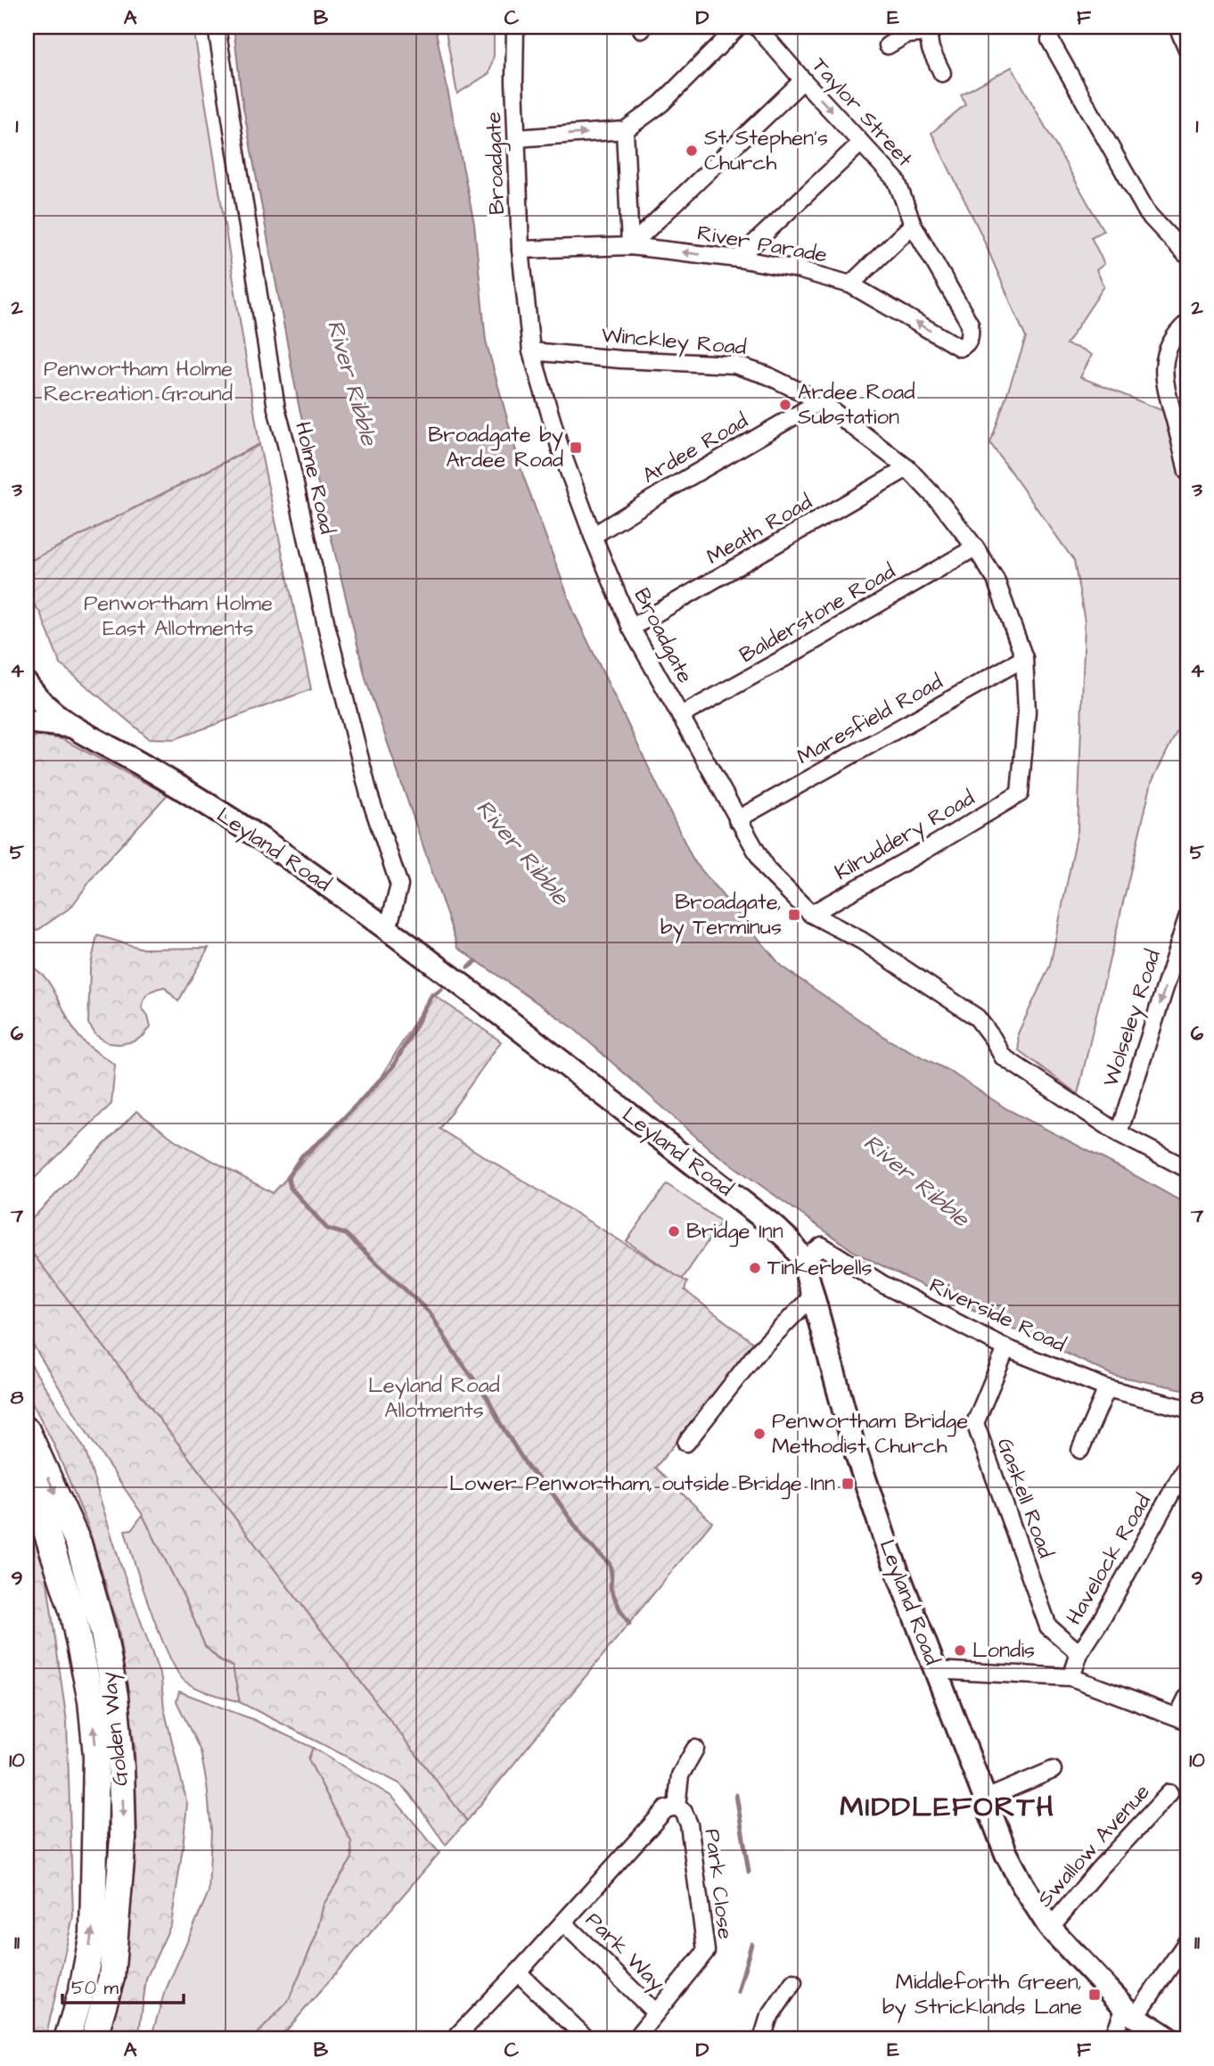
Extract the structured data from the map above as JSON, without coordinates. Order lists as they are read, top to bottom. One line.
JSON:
{"streets":{"highway":["Golden Way"],"main road":["Leyland Road"],"street":["Taylor Street","Broadgate","River Parade","Winckley Road","Ardee Road","Holme Road","Meath Road","Balderstone Road","Maresfield Road","Kilruddery Road","Wolseley Road","Riverside Road","Gaskell Road","Havelock Road","Swallow Avenue","Park Close","Park Way"]},"crossings":[["Taylor Street","River Parade"],["Broadgate","River Parade"],["Broadgate","Winckley Road"],["Broadgate","Ardee Road"],["Broadgate","Meath Road"],["Broadgate","Balderstone Road"],["Broadgate","Maresfield Road"],["Broadgate","Kilruddery Road"],["Broadgate","Wolseley Road"],["Winckley Road","Ardee Road"],["Winckley Road","Meath Road"],["Winckley Road","Balderstone Road"],["Winckley Road","Maresfield Road"],["Winckley Road","Kilruddery Road"],["Holme Road","Leyland Road"],["Leyland Road","Riverside Road"],["Leyland Road","Swallow Avenue"],["Riverside Road","Gaskell Road"],["Gaskell Road","Havelock Road"],["Park Close","Park Way"]],"one_way":["River Parade","Wolseley Road"],"districts":["MIDDLEFORTH"],"water":["River Ribble"],"parks":["Penwortham Holme Recreation Ground","Penwortham Holme East Allotments","Leyland Road Allotments"],"places":{"other":["St Stephen's Church","Ardee Road Substation","Bridge Inn","Tinkerbells","Penwortham Bridge Methodist Church","Londis"],"transit":["Broadgate by Ardee Road","Broadgate, by Terminus","Lower Penwortham, outside Bridge Inn","Middleforth Green, by Stricklands Lane"]},"scale_bar":"50 m","grid":{"columns":["A","B","C","D","E","F"],"rows":["1","2","3","4","5","6","7","8","9","10","11"]}}
